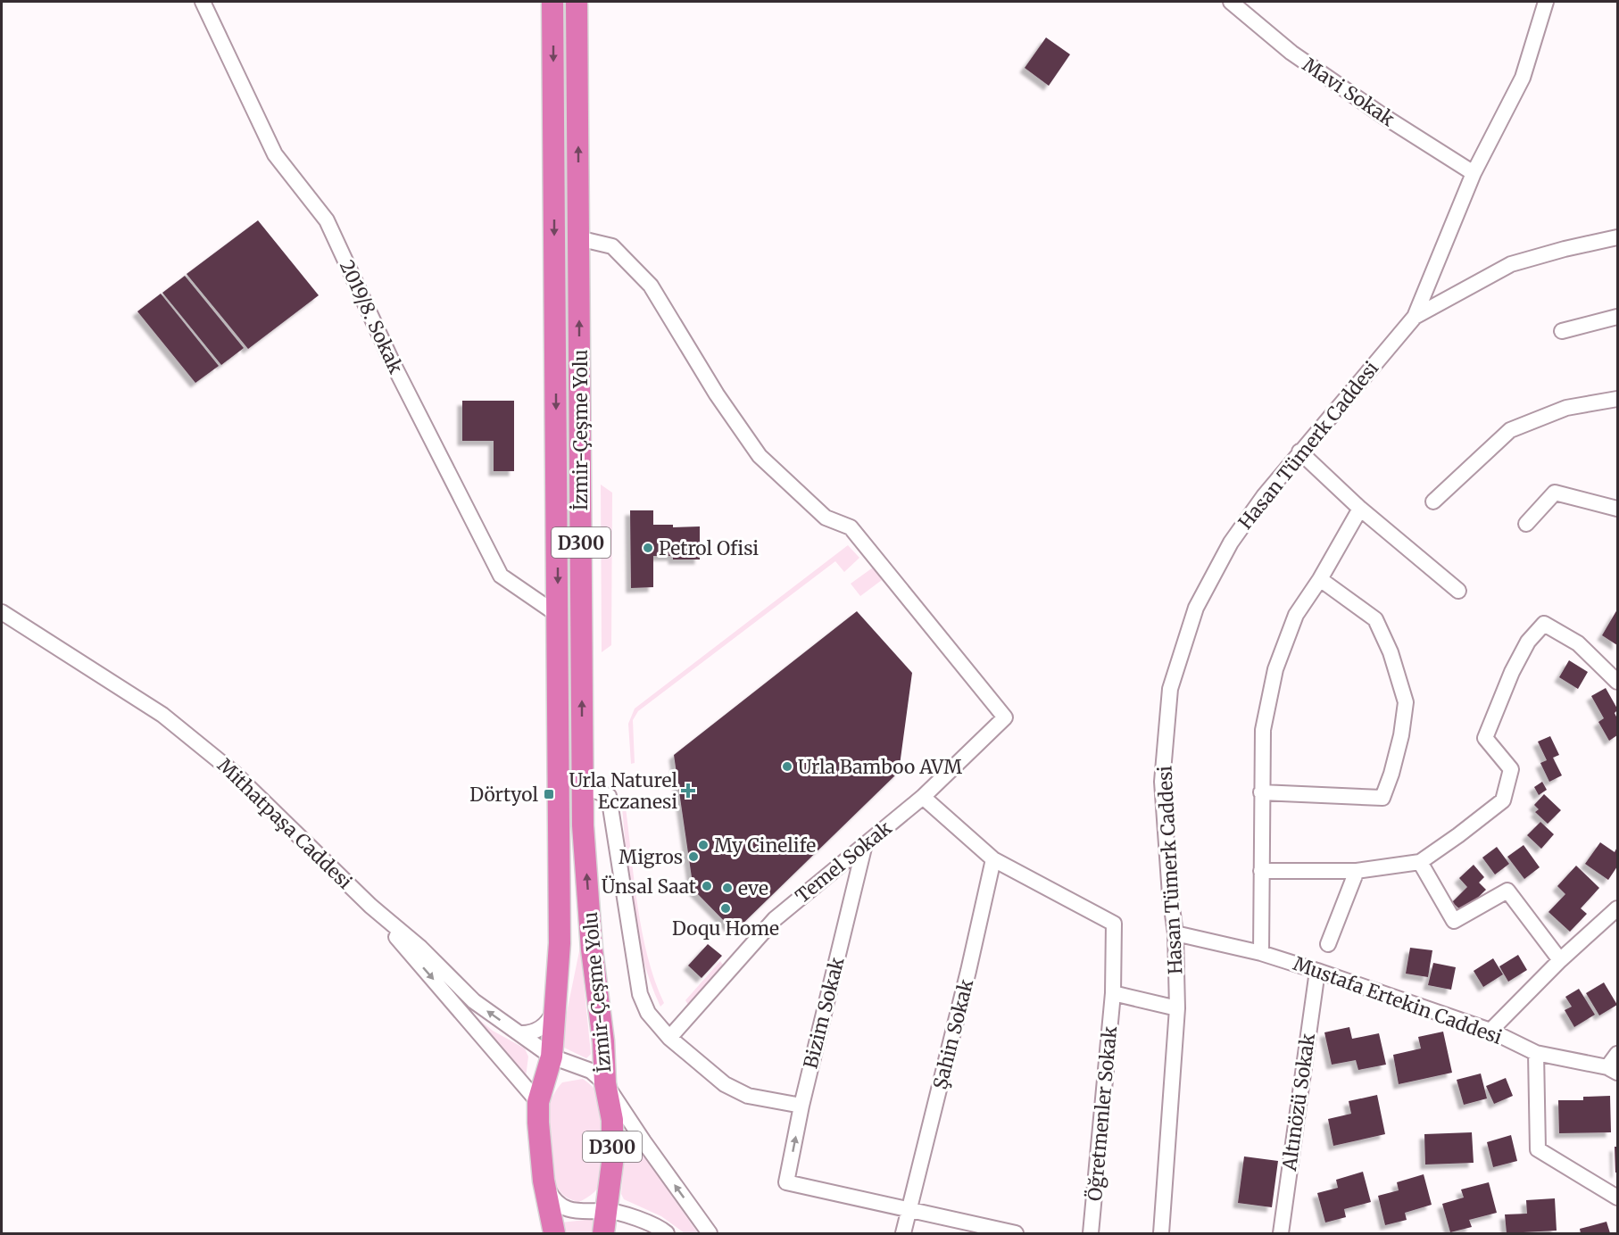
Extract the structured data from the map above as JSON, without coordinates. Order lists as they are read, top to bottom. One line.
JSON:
{"streets":{"highway":["İzmir-Çeşme Yolu","D300"],"street":["Mavi Sokak","2019/8. Sokak","Hasan Tümerk Caddesi","Mithatpaşa Caddesi","Temel Sokak","Mustafa Ertekin Caddesi","Bizim Sokak","Şahin Sokak","Altınözü Sokak","Öğretmenler Sokak"]},"crossings":[["Mavi Sokak","Hasan Tümerk Caddesi"],["2019/8. Sokak","İzmir-Çeşme Yolu"],["İzmir-Çeşme Yolu","D300"],["İzmir-Çeşme Yolu","Mithatpaşa Caddesi"],["İzmir-Çeşme Yolu","Temel Sokak"],["Hasan Tümerk Caddesi","Mustafa Ertekin Caddesi"],["D300","Mithatpaşa Caddesi"],["Temel Sokak","Bizim Sokak"],["Mustafa Ertekin Caddesi","Altınözü Sokak"],["Bizim Sokak","Şahin Sokak"]],"places":{"other":["Petrol Ofisi","Urla Bamboo AVM","My Cinelife","Migros","Ünsal Saat","eve","Doqu Home"],"health":["Urla Naturel Eczanesi"],"transit":["Dörtyol"]}}
